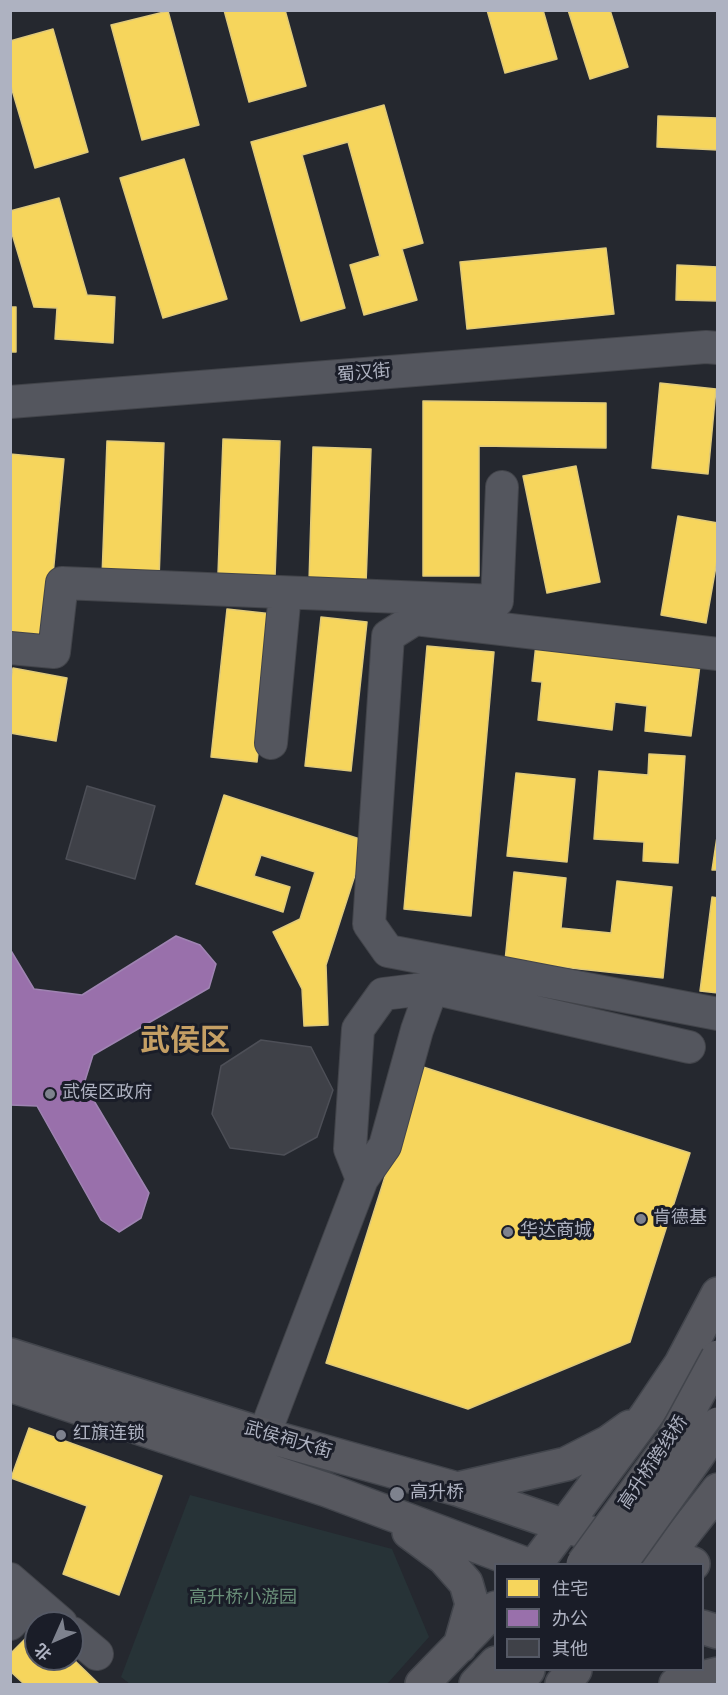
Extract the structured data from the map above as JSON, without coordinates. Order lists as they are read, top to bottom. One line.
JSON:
{"streets":{"main road":["武侯祠大街","高升桥跨线桥"],"street":["蜀汉街"]},"districts":["武侯区"],"parks":["高升桥小游园"],"places":["武侯区政府","肯德基","华达商城","红旗连锁","高升桥"],"legend":["住宅","办公","其他"],"north":"bottom left"}
